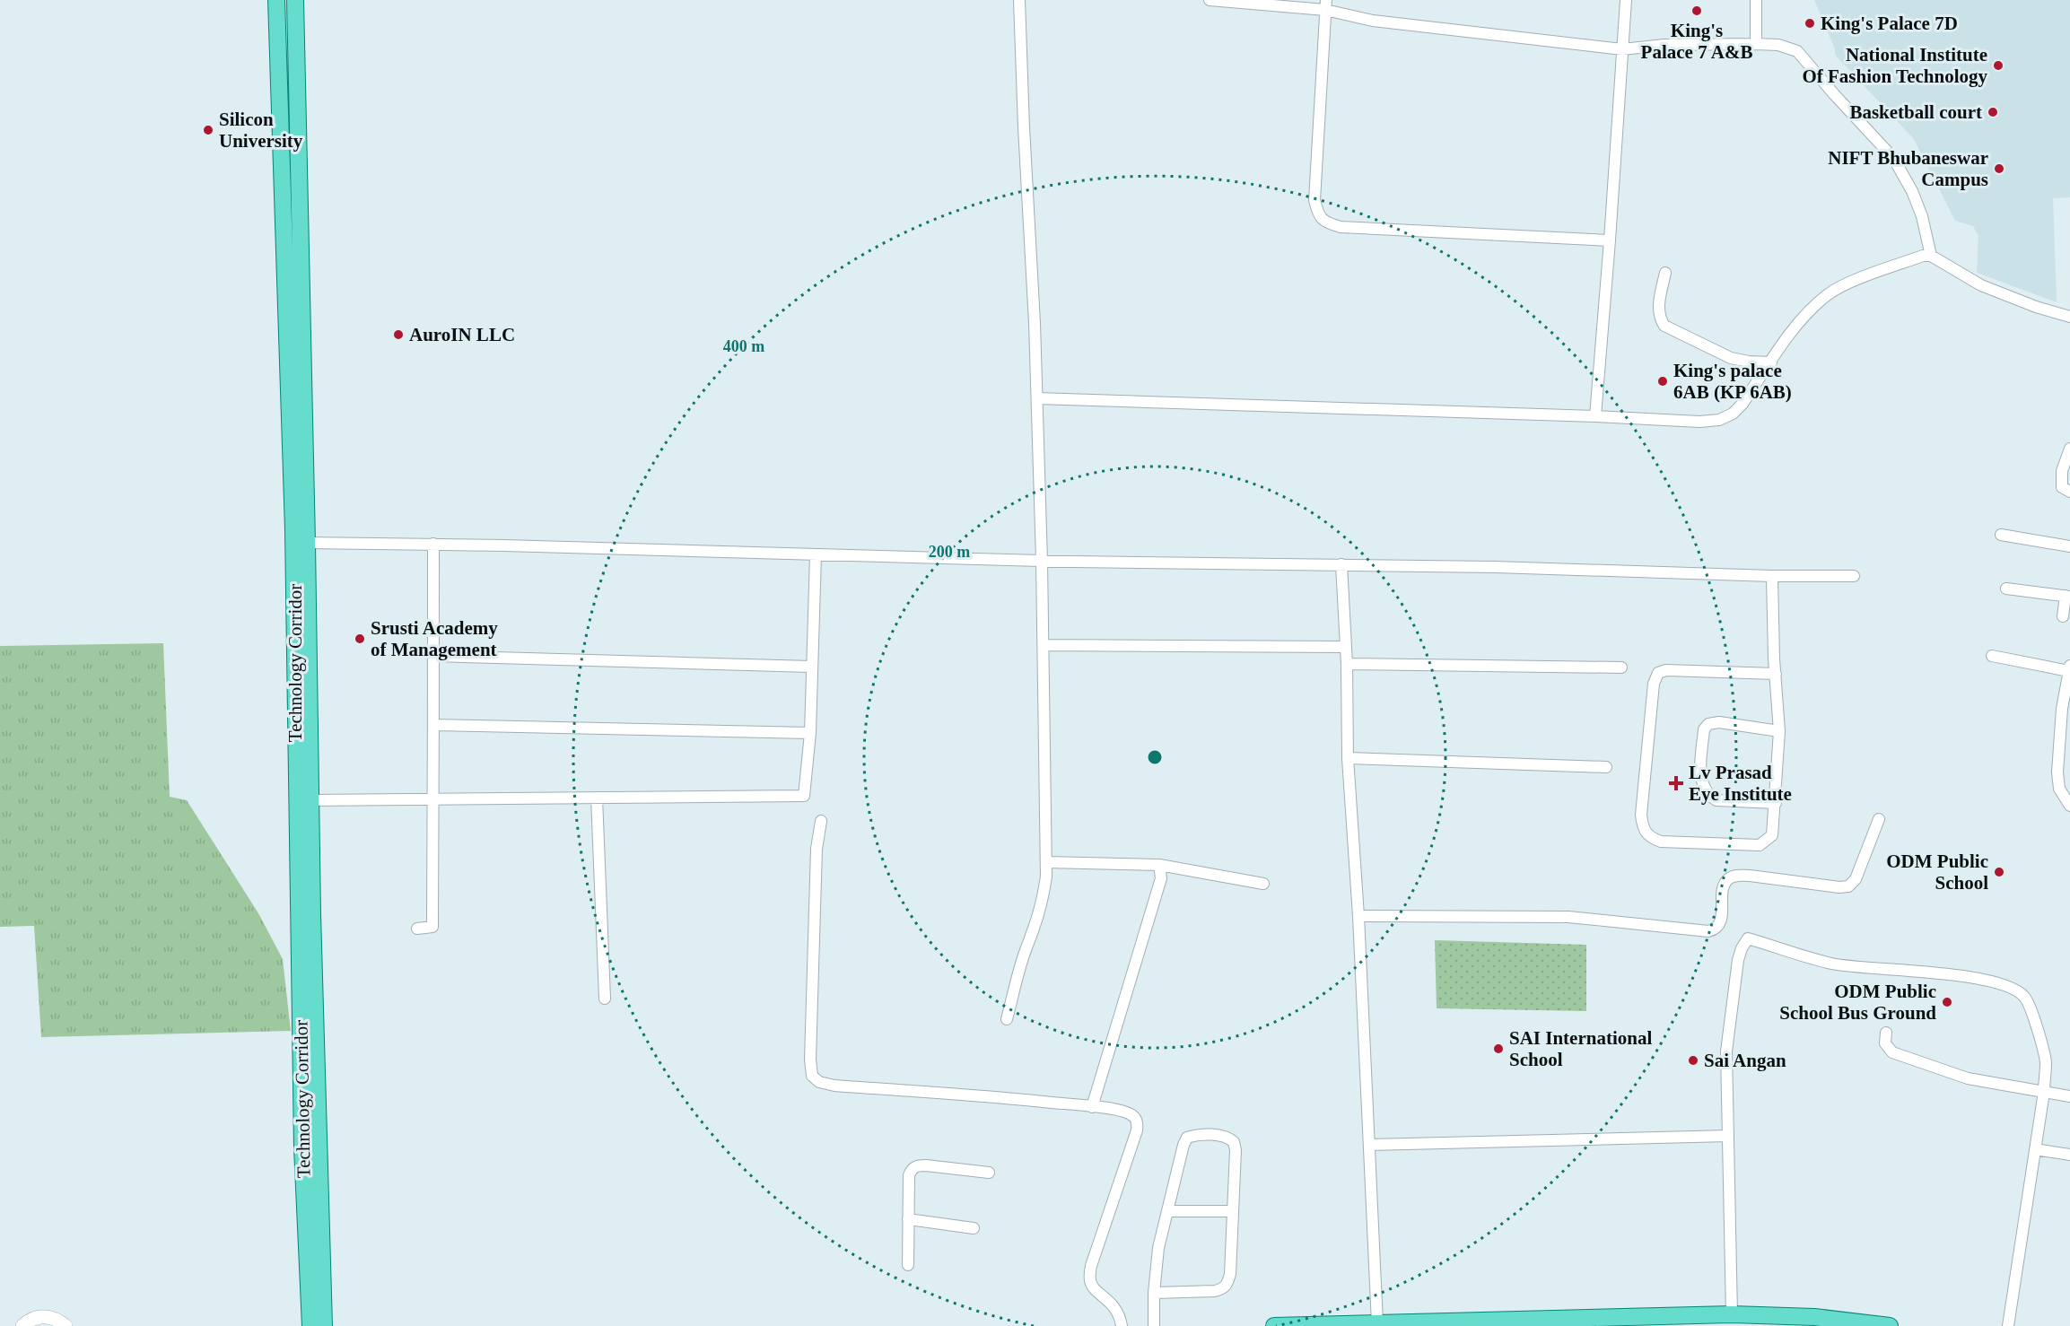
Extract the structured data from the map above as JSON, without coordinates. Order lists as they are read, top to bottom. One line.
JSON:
{"streets":{"main road":["Technology Corridor"]},"places":{"other":["King's Palace 7 A&B","King's Palace 7D","National Institute Of Fashion Technology","Basketball court","Silicon University","NIFT Bhubaneswar Campus","AuroIN LLC","King's palace 6AB (KP 6AB)","Srusti Academy of Management","ODM Public School","ODM Public School Bus Ground","SAI International School","Sai Angan"],"health":["Lv Prasad Eye Institute"]},"rings":["400 m","200 m"]}
